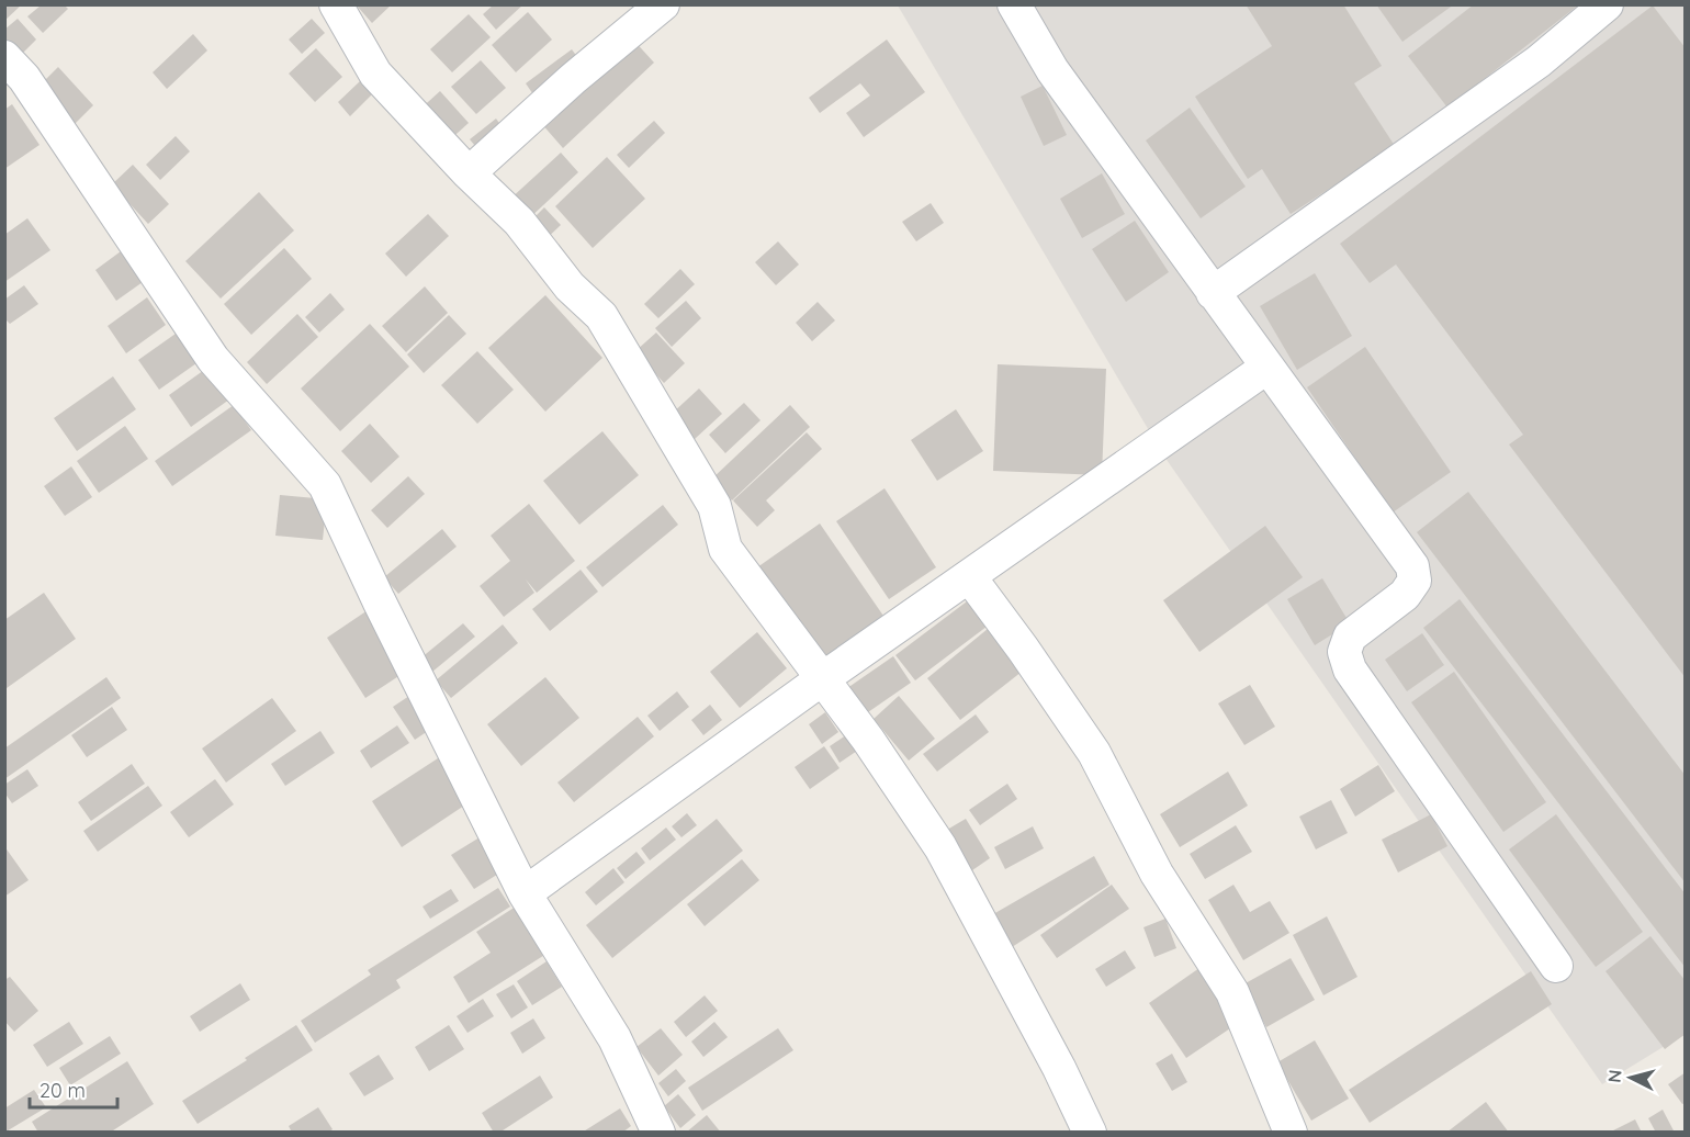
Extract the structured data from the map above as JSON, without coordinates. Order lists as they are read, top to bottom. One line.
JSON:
{"scale_bar":"20 m","north":"left"}
